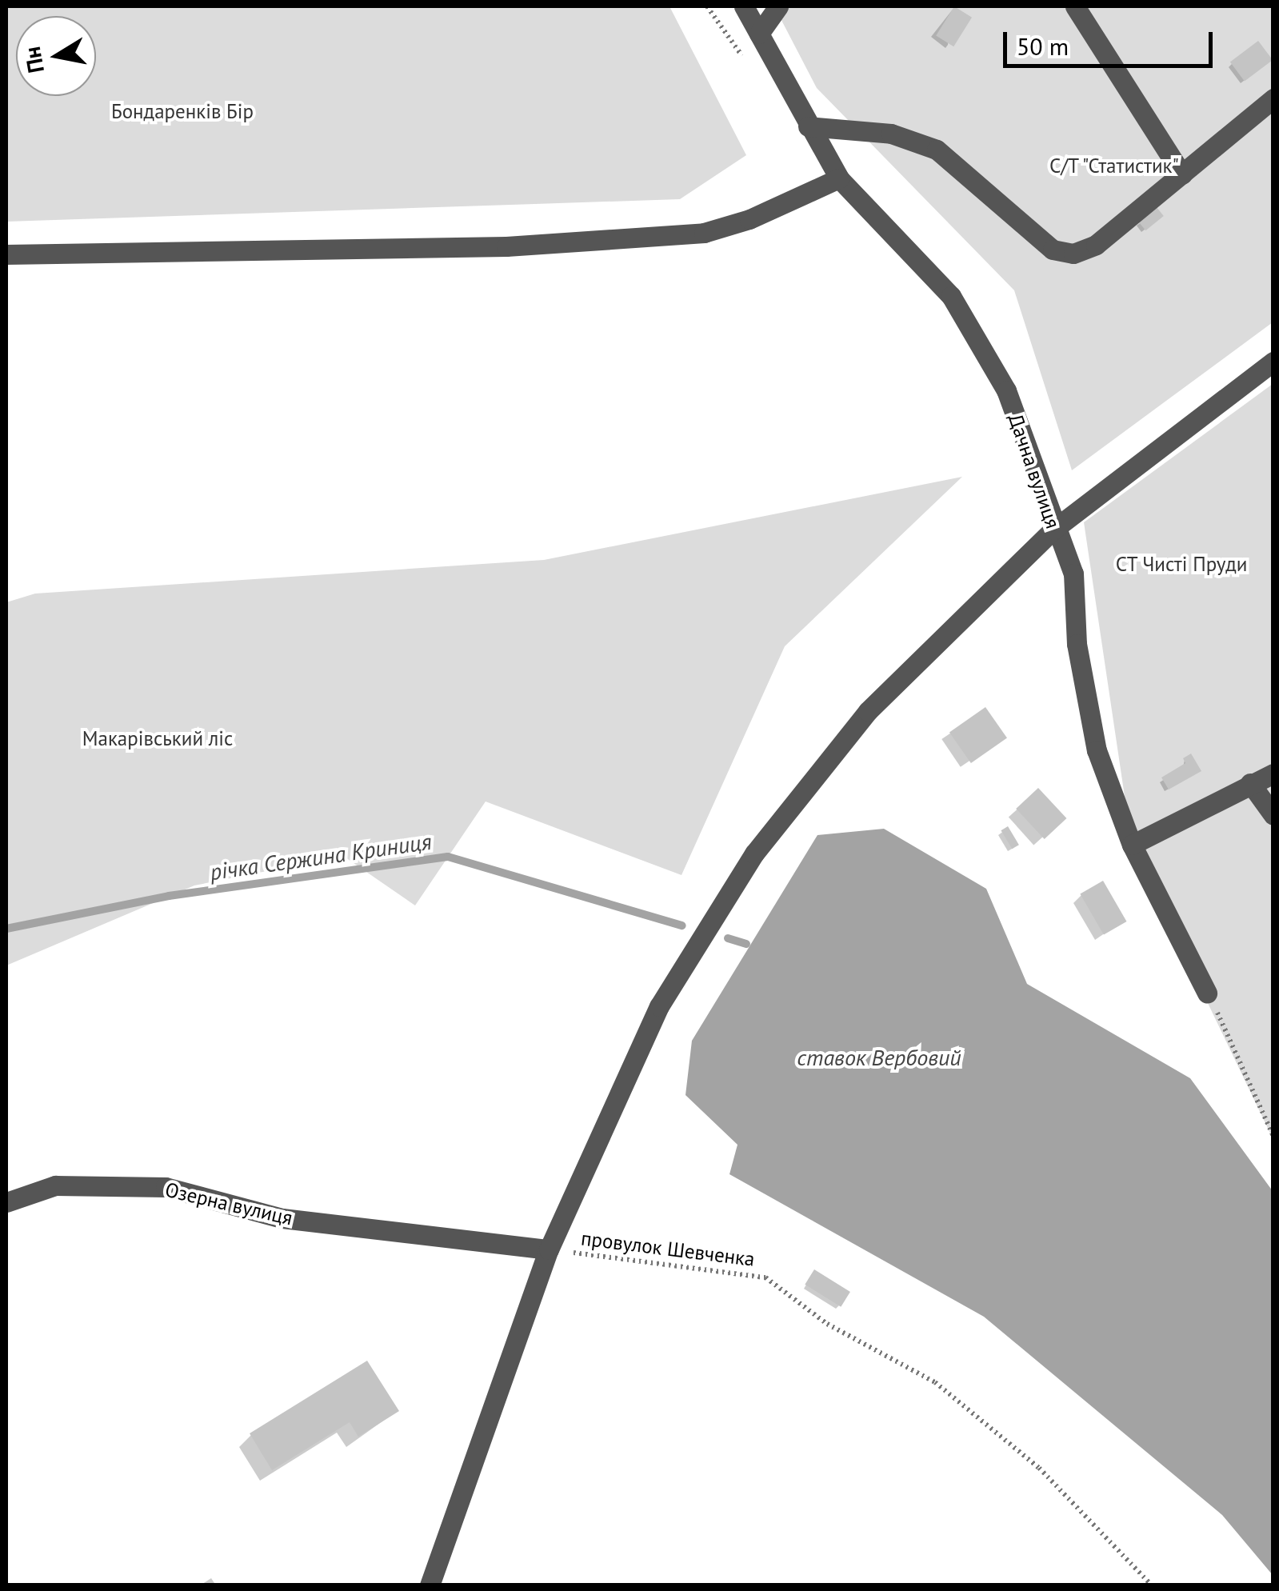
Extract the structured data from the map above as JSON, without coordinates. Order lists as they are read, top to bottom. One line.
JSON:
{"streets":{"street":["Дачна вулиця","Озерна вулиця"],"path":["провулок Шевченка"]},"crossings":[["Озерна вулиця","провулок Шевченка"]],"water":["річка Сержина Криниця","ставок Вербовий"],"parks":["Бондаренків Бір","С/Т \"Статистик\"","СТ Чисті Пруди","Макарівський ліс"],"scale_bar":"50 m","north":"left"}
